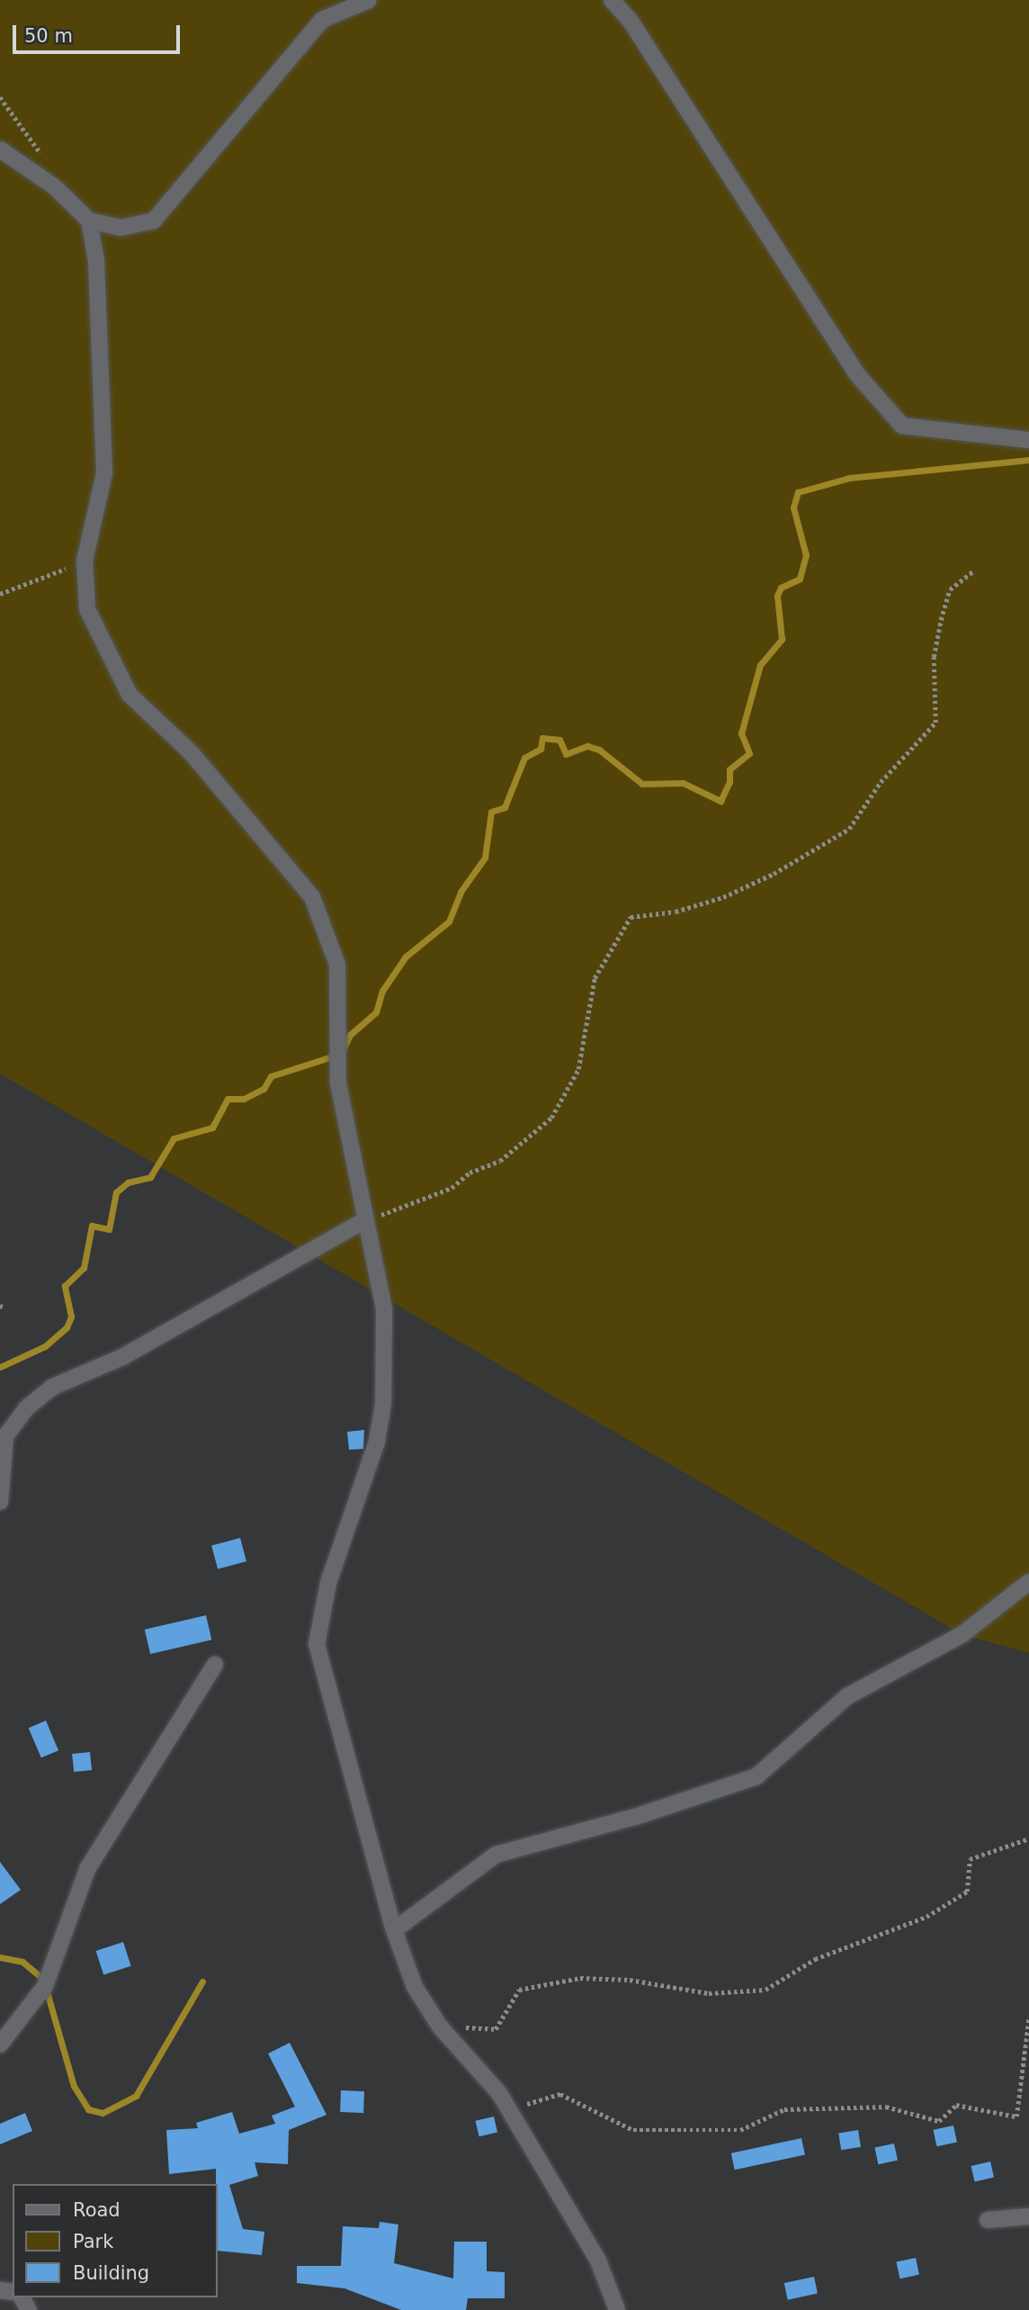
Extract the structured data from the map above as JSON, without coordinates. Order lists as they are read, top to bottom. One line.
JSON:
{"legend":["Road","Park","Building"],"scale_bar":"50 m"}
